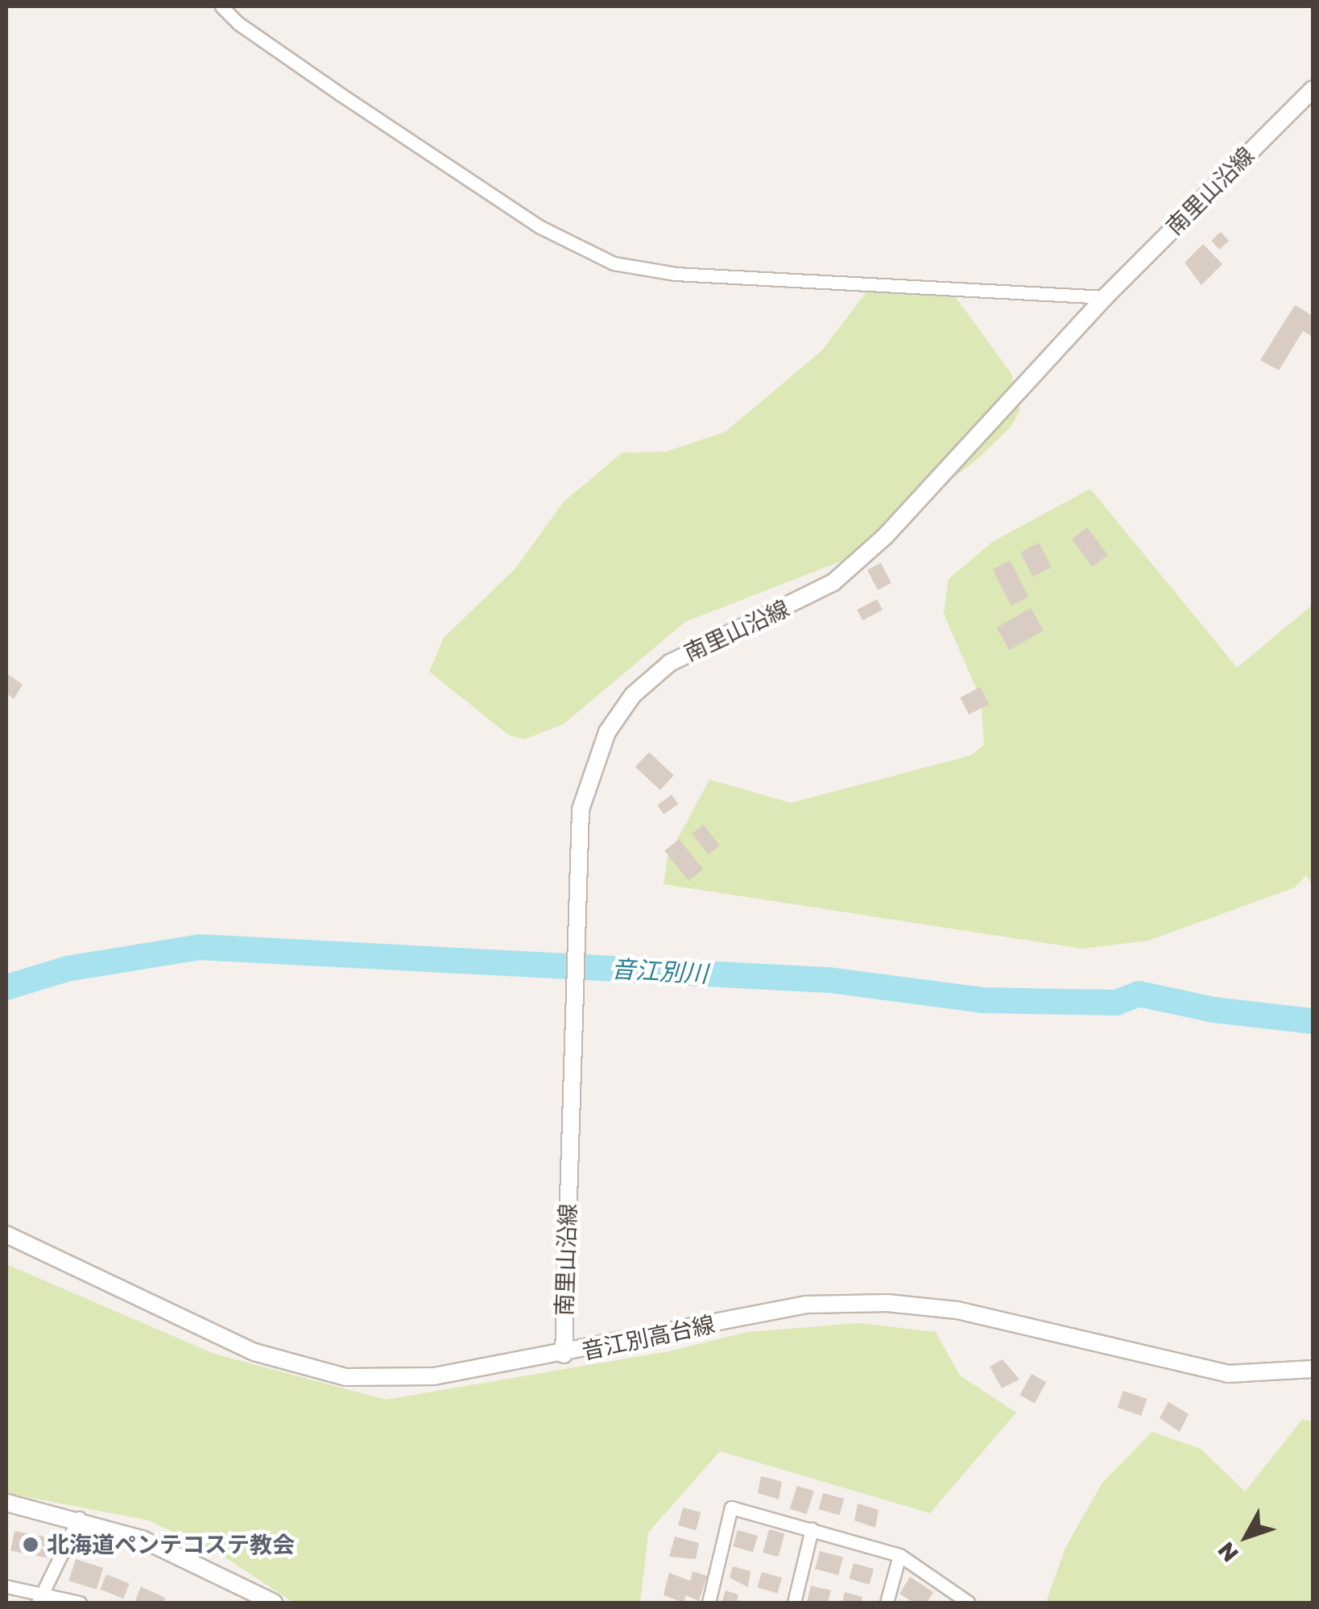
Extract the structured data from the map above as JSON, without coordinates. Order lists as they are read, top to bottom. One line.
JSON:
{"streets":{"street":["南里山沿線","音江別高台線"]},"crossings":[["南里山沿線","音江別高台線"]],"water":["音江別川"],"places":["北海道ペンテコステ教会"],"north":"bottom left"}
